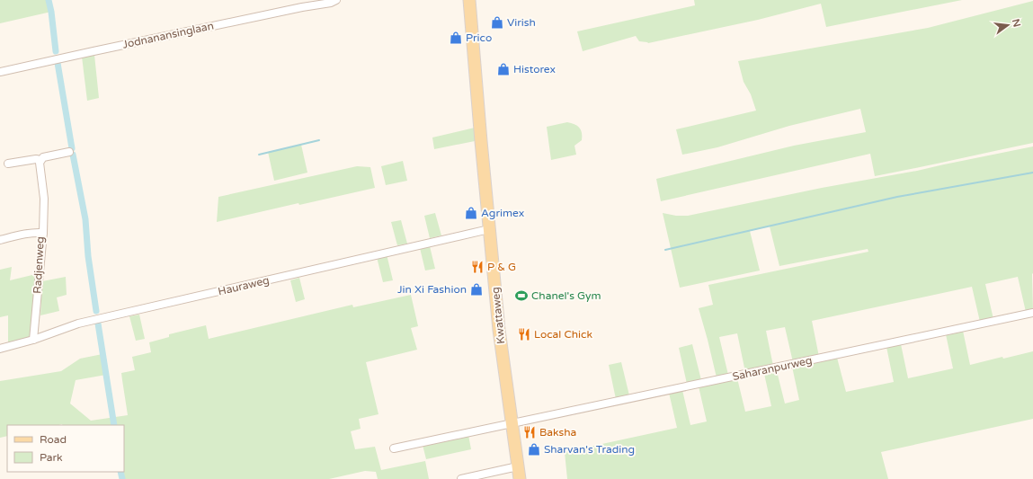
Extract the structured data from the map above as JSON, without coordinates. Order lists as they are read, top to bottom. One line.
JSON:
{"streets":{"main road":["Kwattaweg"],"street":["Jodnanansinglaan","Radjenweg","Hauraweg","Saharanpurweg"]},"crossings":[["Radjenweg","Hauraweg"],["Hauraweg","Kwattaweg"],["Kwattaweg","Saharanpurweg"]],"places":{"shop":["Virish","Prico","Historex","Agrimex","Jin Xi Fashion","Sharvan's Trading"],"restaurant":["P & G","Local Chick","Baksha"],"sports":["Chanel's Gym"]},"legend":["Road","Park"],"north":"right"}
